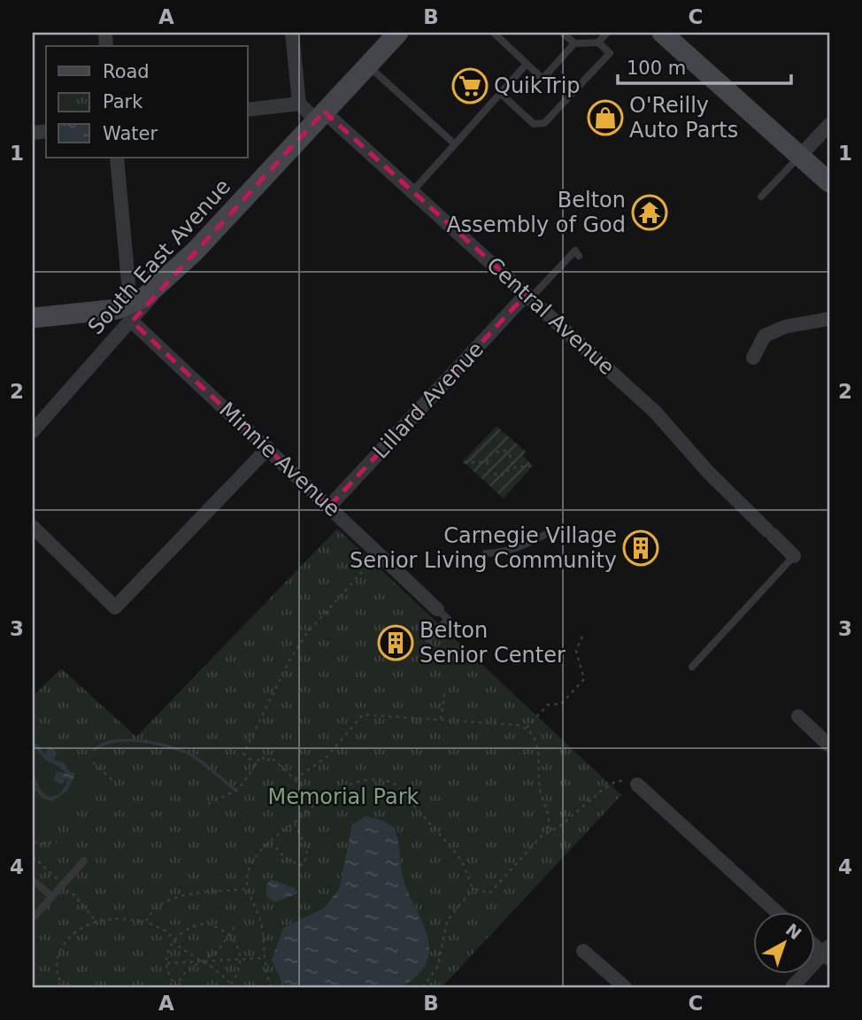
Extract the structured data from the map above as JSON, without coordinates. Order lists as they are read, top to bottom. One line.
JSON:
{"streets":{"main road":["South East Avenue"],"street":["Central Avenue","Lillard Avenue","Minnie Avenue"]},"crossings":[["South East Avenue","Central Avenue"],["South East Avenue","Minnie Avenue"],["Central Avenue","Lillard Avenue"],["Lillard Avenue","Minnie Avenue"]],"parks":["Memorial Park"],"places":{"supermarket":["QuikTrip"],"shop":["O'Reilly Auto Parts"],"temple":["Belton Assembly of God"],"building":["Carnegie Village Senior Living Community","Belton Senior Center"]},"legend":["Road","Park","Water"],"scale_bar":"100 m","north":"top right","grid":{"columns":["A","B","C"],"rows":["1","2","3","4"]}}
